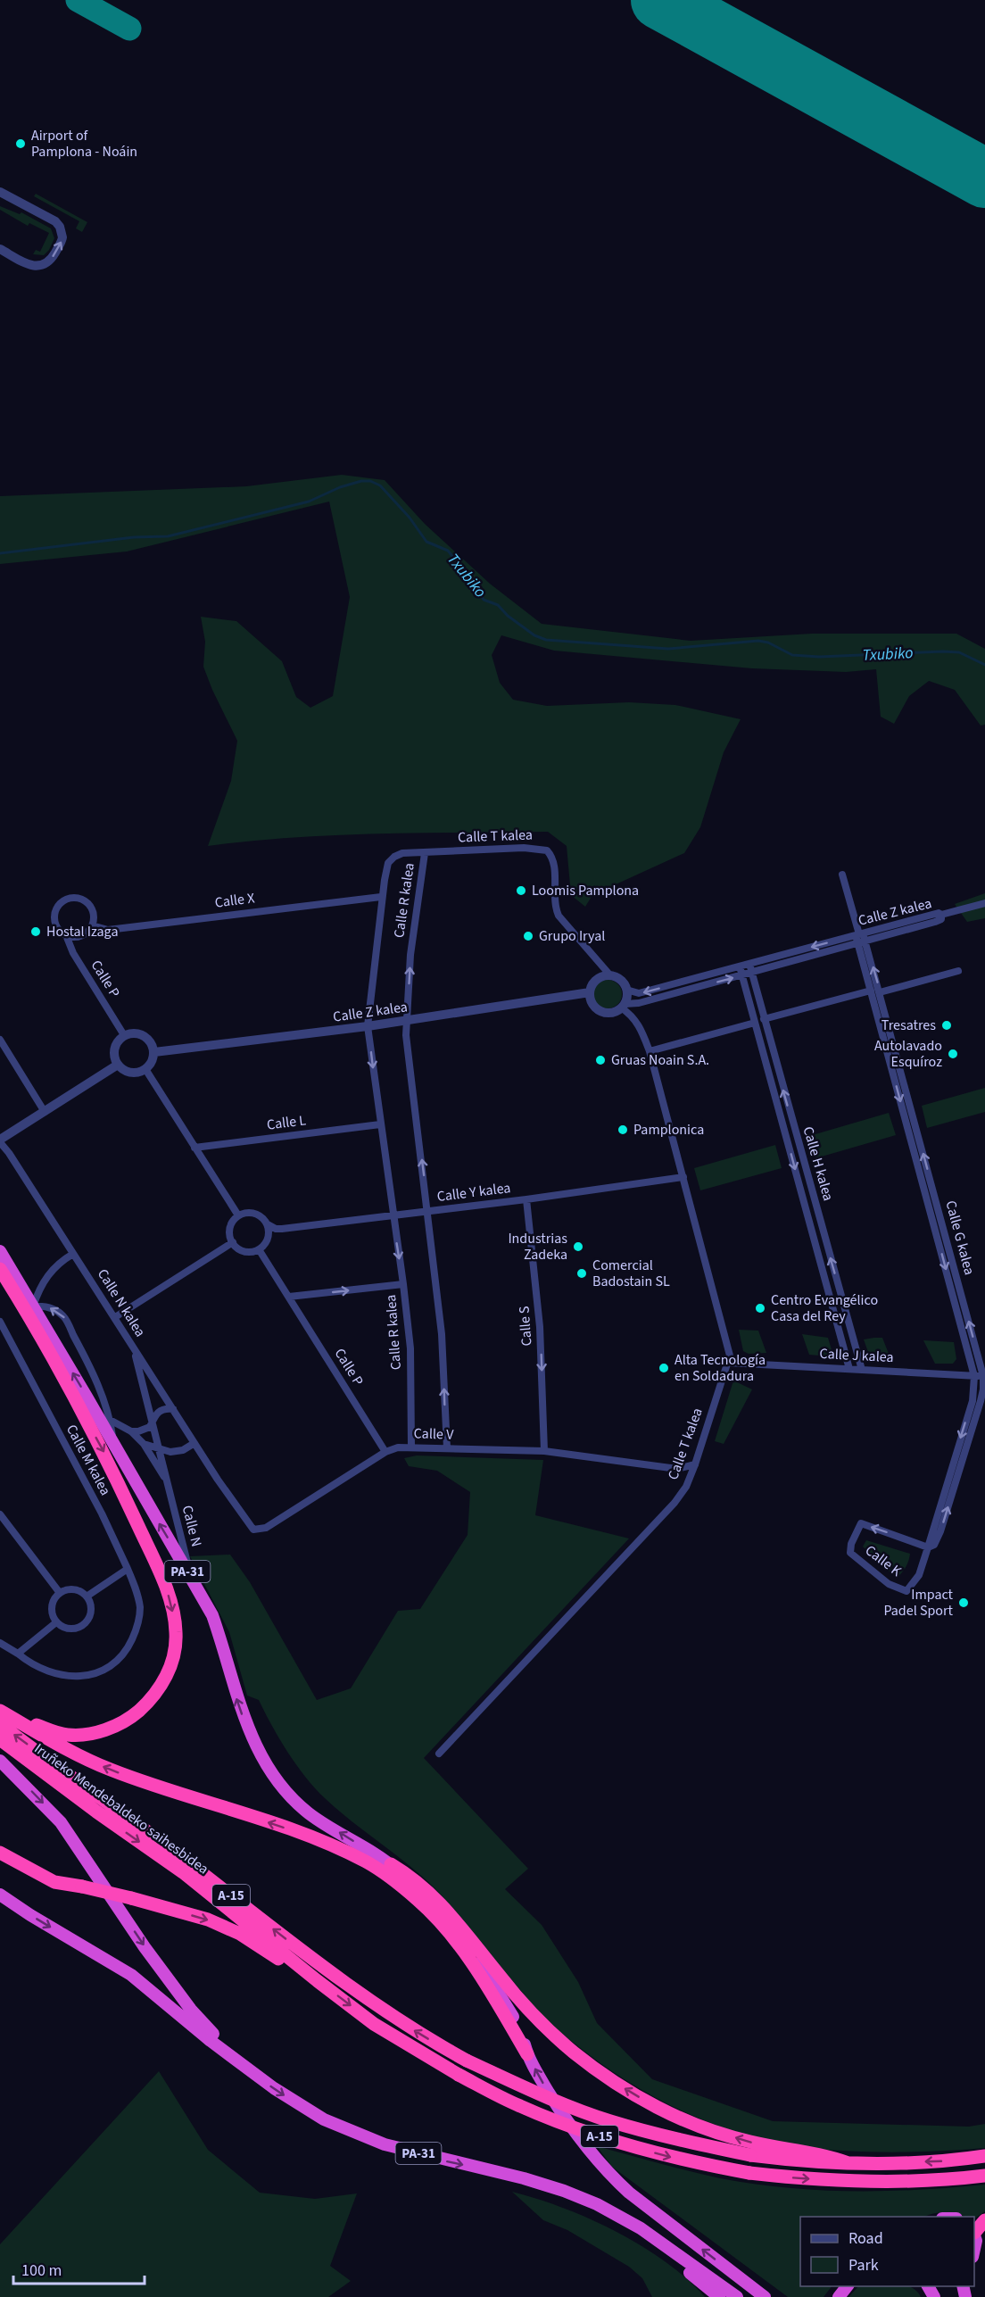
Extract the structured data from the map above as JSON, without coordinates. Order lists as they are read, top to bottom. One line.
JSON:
{"streets":{"highway":["PA-31","Iruñeko Mendebaldeko saihesbidea","A-15"],"street":["Calle T kalea","Calle X","Calle R kalea","Calle Z kalea","Calle P","Calle L","Calle H kalea","Calle Y kalea","Calle G kalea","Calle N kalea","Calle S","Calle J kalea","Calle V","Calle M kalea","Calle N","Calle K"]},"crossings":[["Calle T kalea","Calle R kalea"],["Calle T kalea","Calle Z kalea"],["Calle T kalea","Calle Y kalea"],["Calle T kalea","Calle J kalea"],["Calle T kalea","Calle V"],["Calle X","Calle R kalea"],["Calle X","Calle P"],["Calle R kalea","Calle Z kalea"],["Calle R kalea","Calle L"],["Calle R kalea","Calle Y kalea"],["Calle R kalea","Calle V"],["Calle Z kalea","Calle P"],["Calle Z kalea","Calle H kalea"],["Calle Z kalea","Calle G kalea"],["Calle P","Calle Y kalea"],["Calle P","Calle V"],["Calle H kalea","Calle J kalea"],["Calle Y kalea","Calle S"],["Calle G kalea","Calle J kalea"],["Calle G kalea","Calle K"],["Calle N kalea","Calle V"],["Calle N kalea","Calle N"],["Calle S","Calle V"],["Calle N","PA-31"]],"one_way":["Calle S"],"water":["Txubiko"],"places":["Airport of Pamplona - Noáin","Loomis Pamplona","Hostal Izaga","Grupo Iryal","Tresatres","Autolavado Esquíroz","Gruas Noain S.A.","Pamplonica","Industrias Zadeka","Comercial Badostain SL","Centro Evangélico Casa del Rey","Alta Tecnología en Soldadura","Impact Padel Sport"],"legend":["Road","Park"],"scale_bar":"100 m"}
